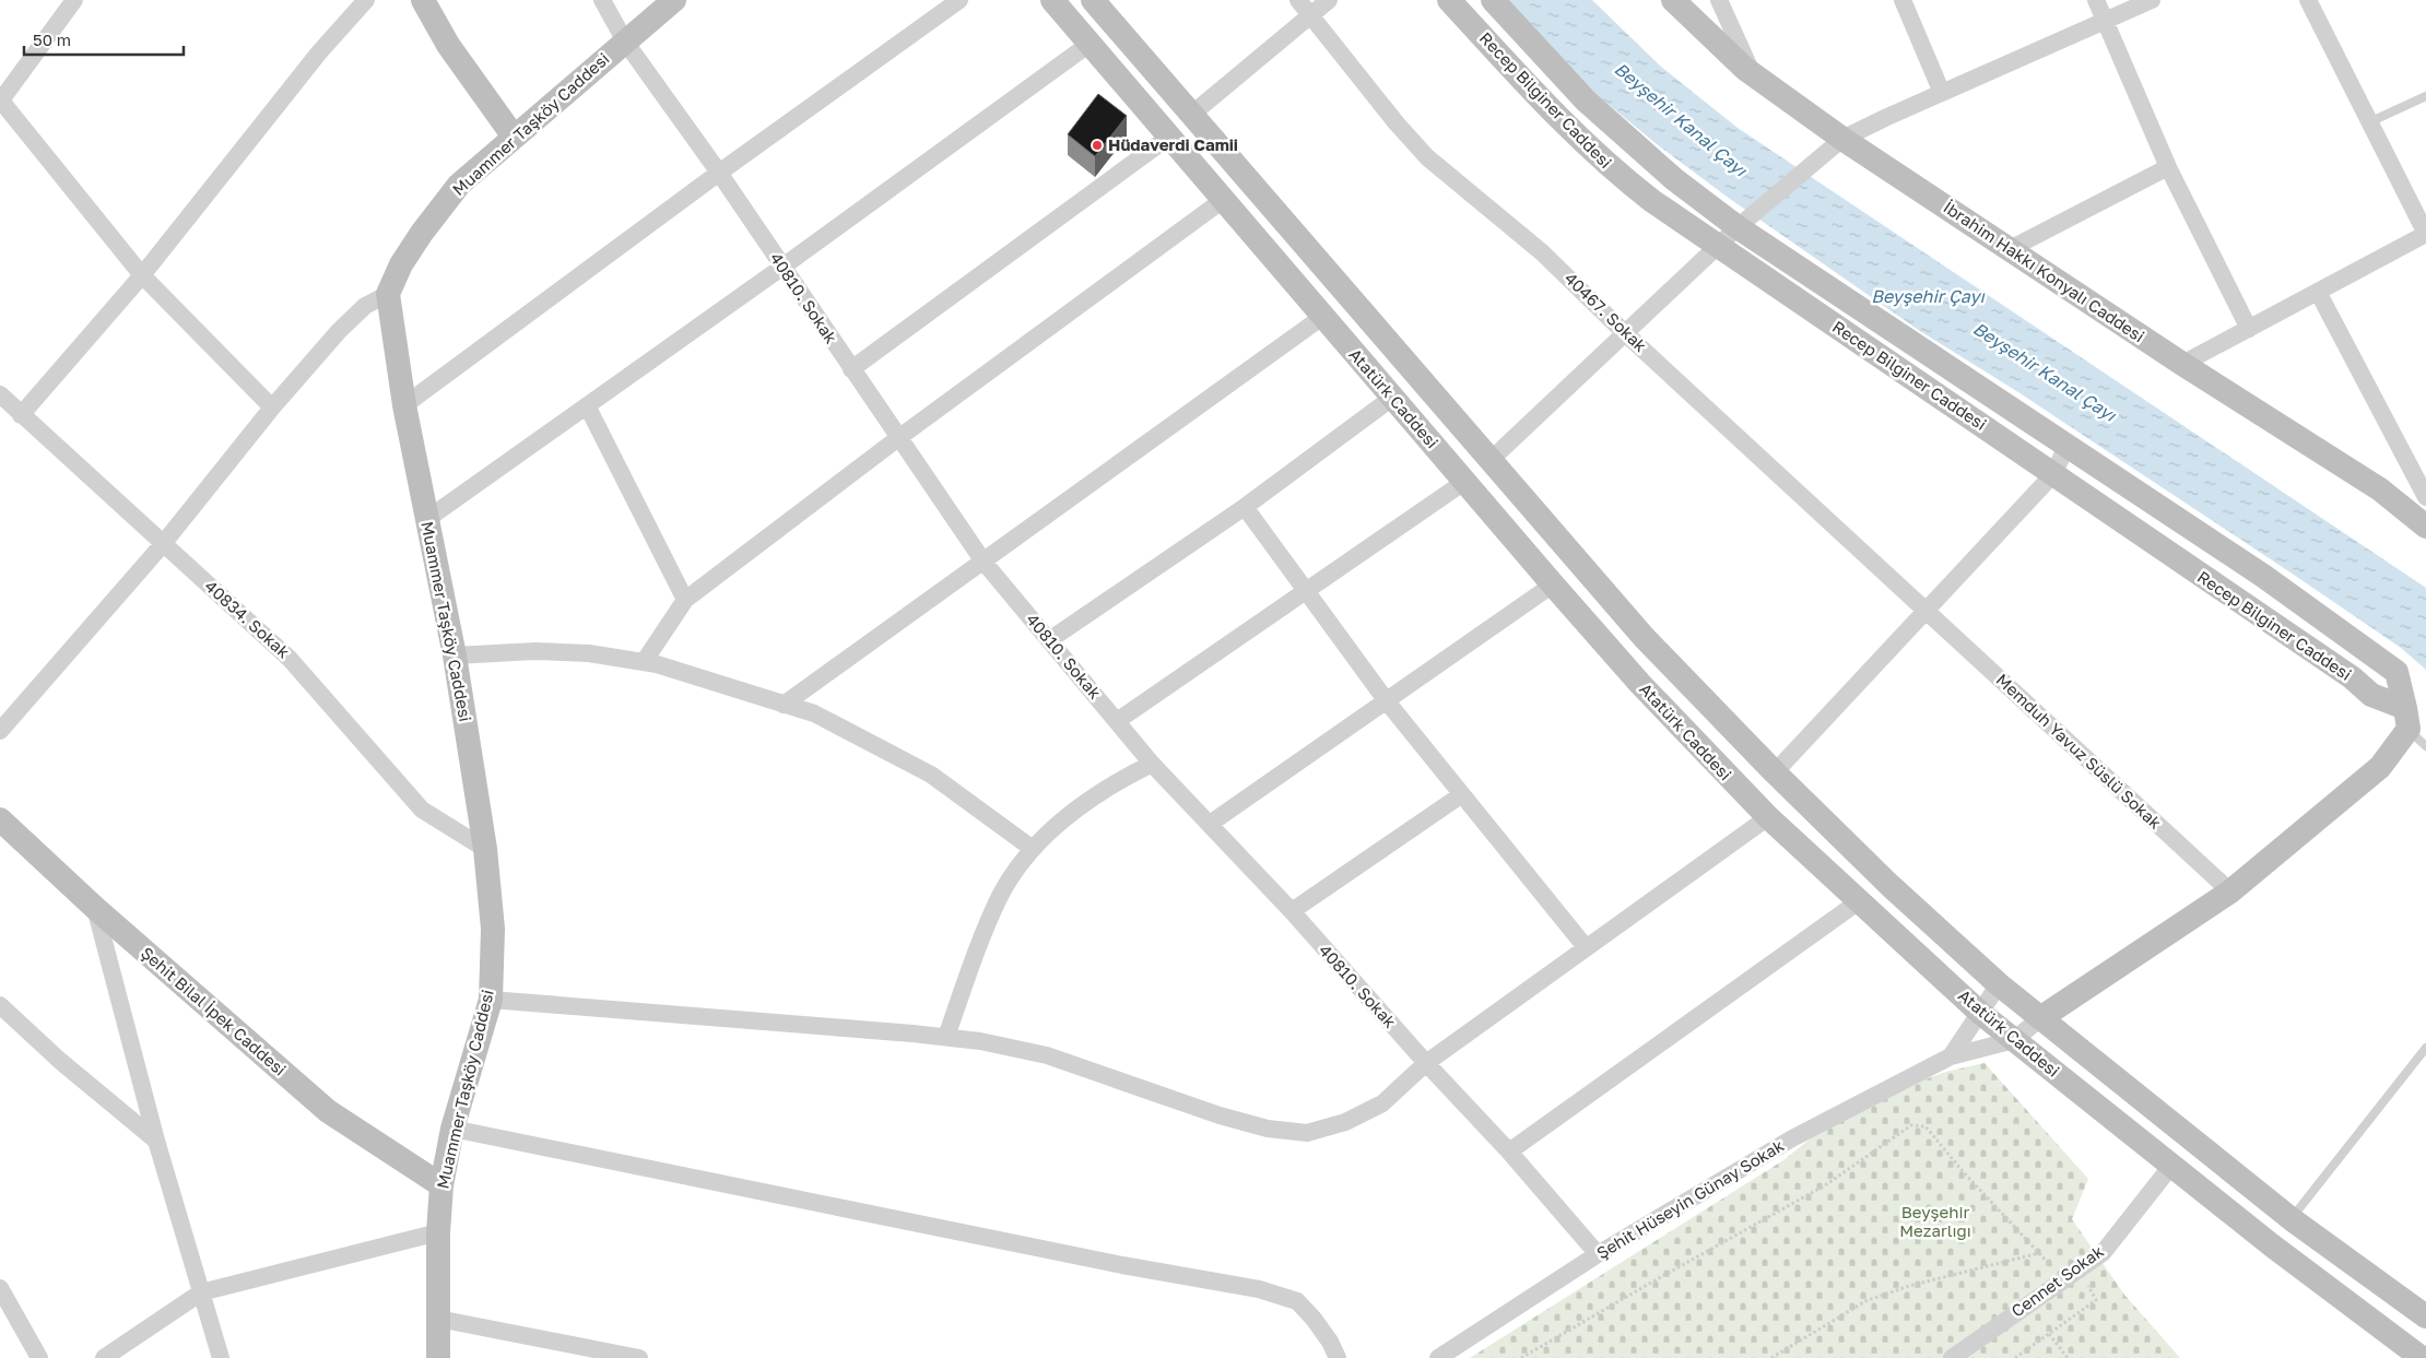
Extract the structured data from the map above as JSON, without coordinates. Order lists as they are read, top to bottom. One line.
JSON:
{"streets":{"street":["Recep Bilginer Caddesi","Muammer Taşköy Caddesi","İbrahim Hakkı Konyalı Caddesi","40810. Sokak","40467. Sokak","Atatürk Caddesi","40834. Sokak","Memduh Yavuz Süslü Sokak","Şehit Bilal İpek Caddesi","Şehit Hüseyin Günay Sokak","Cennet Sokak"]},"crossings":[["Muammer Taşköy Caddesi","40810. Sokak"],["Muammer Taşköy Caddesi","40834. Sokak"],["Muammer Taşköy Caddesi","Şehit Bilal İpek Caddesi"],["40810. Sokak","Şehit Hüseyin Günay Sokak"],["40467. Sokak","Memduh Yavuz Süslü Sokak"],["Atatürk Caddesi","Şehit Hüseyin Günay Sokak"],["Atatürk Caddesi","Cennet Sokak"]],"water":["Beyşehir Kanal Çayı","Beyşehir Çayı"],"parks":["Beyşehir Mezarlığı"],"places":["Hüdaverdi Camii"],"scale_bar":"50 m"}
